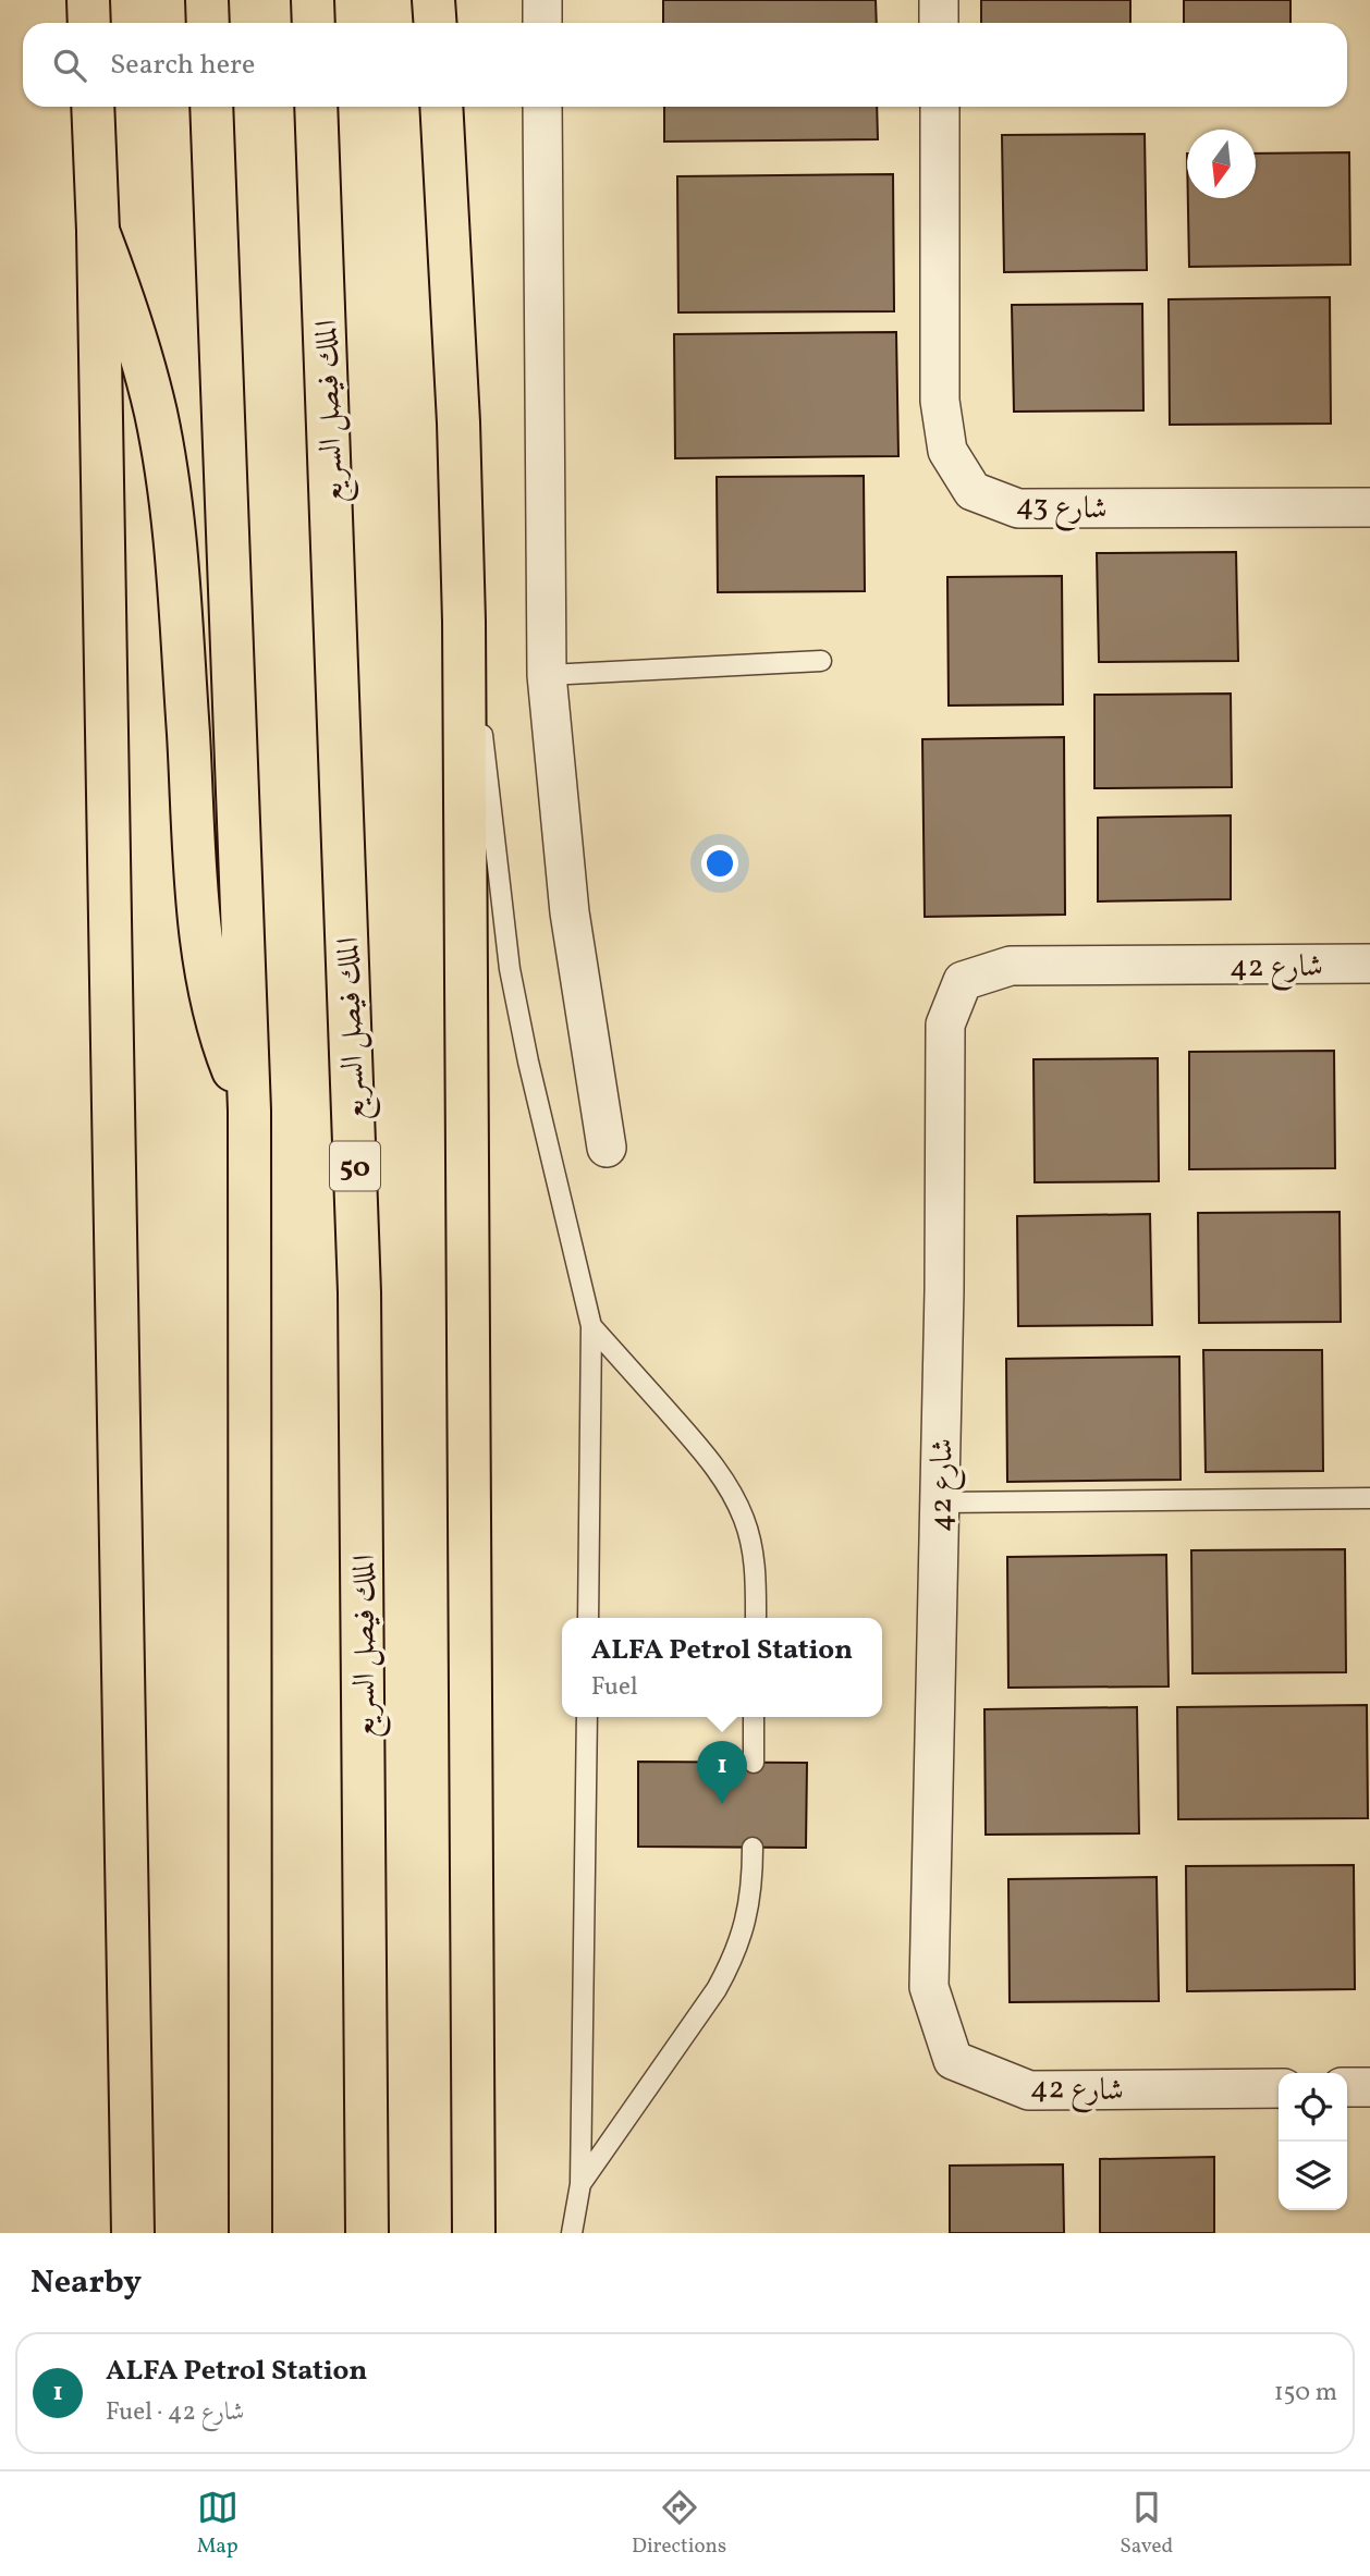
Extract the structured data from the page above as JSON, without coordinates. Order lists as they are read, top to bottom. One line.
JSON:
{"streets":{"main road":["الملك فيصل السريع","50"],"street":["شارع 43","شارع 42"]},"north":"bottom","page":{"search":"Search here","popup":["ALFA Petrol Station","Fuel"],"pins":"1","heading":"Nearby","list":[{"mark":"1","name":"ALFA Petrol Station","note":"Fuel · شارع 42","value":"150 m"}],"nav":["Map","Directions","Saved"]}}
